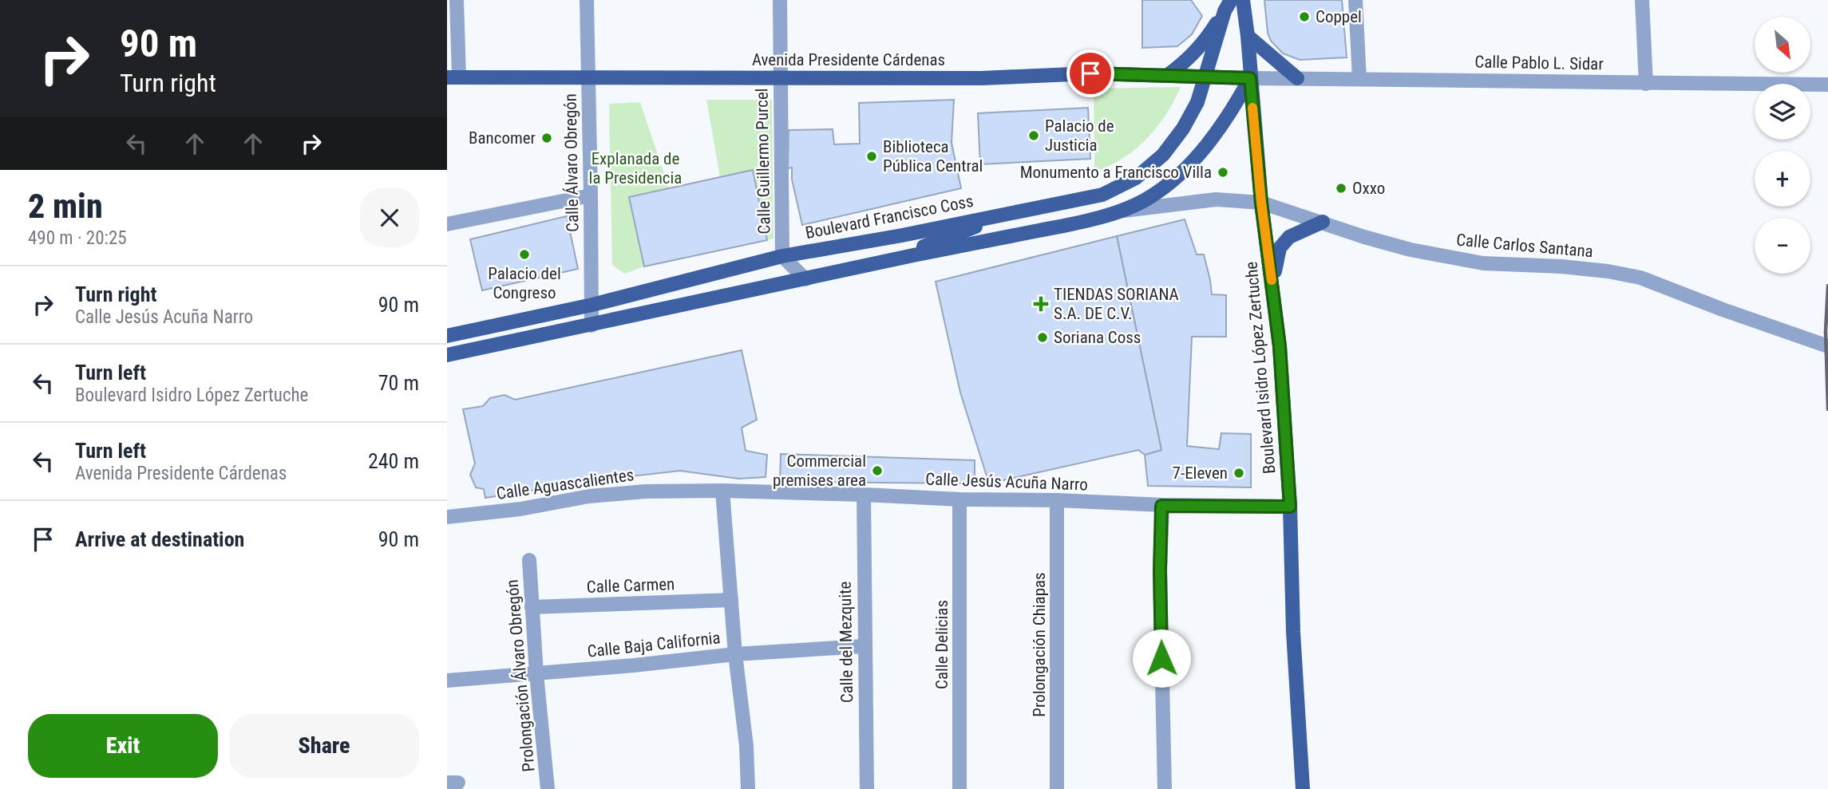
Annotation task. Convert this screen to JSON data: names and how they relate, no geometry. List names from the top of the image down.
{
  "streets": {
    "main road": ["Avenida Presidente Cárdenas", "Boulevard Francisco Coss", "Boulevard Isidro López Zertuche"],
    "street": [
      "Calle Pablo L. Sidar",
      "Calle Guillermo Purcel",
      "Calle Álvaro Obregón",
      "Calle Carlos Santana",
      "Calle Jesús Acuña Narro",
      "Calle Aguascalientes",
      "Calle Carmen",
      "Calle del Mezquite",
      "Calle Baja California",
      "Calle Delicias",
      "Prolongación Chiapas",
      "Prolongación Álvaro Obregón"
    ]
  },
  "crossings": [
    ["Avenida Presidente Cárdenas", "Calle Pablo L. Sidar"],
    ["Avenida Presidente Cárdenas", "Calle Guillermo Purcel"],
    ["Avenida Presidente Cárdenas", "Calle Álvaro Obregón"],
    ["Avenida Presidente Cárdenas", "Boulevard Francisco Coss"],
    ["Avenida Presidente Cárdenas", "Boulevard Isidro López Zertuche"],
    ["Calle Pablo L. Sidar", "Boulevard Isidro López Zertuche"],
    ["Calle Guillermo Purcel", "Boulevard Francisco Coss"],
    ["Calle Álvaro Obregón", "Boulevard Francisco Coss"],
    ["Calle Carlos Santana", "Boulevard Isidro López Zertuche"],
    ["Boulevard Isidro López Zertuche", "Calle Jesús Acuña Narro"],
    ["Calle Jesús Acuña Narro", "Calle Aguascalientes"],
    ["Calle Jesús Acuña Narro", "Calle del Mezquite"],
    ["Calle Jesús Acuña Narro", "Calle Delicias"],
    ["Calle Jesús Acuña Narro", "Prolongación Chiapas"],
    ["Calle Carmen", "Prolongación Álvaro Obregón"],
    ["Calle del Mezquite", "Calle Baja California"],
    ["Calle Baja California", "Prolongación Álvaro Obregón"]
  ],
  "parks": ["Explanada de la Presidencia"],
  "places": {
    "other": [
      "Coppel",
      "Palacio de Justicia",
      "Bancomer",
      "Biblioteca Pública Central",
      "Monumento a Francisco Villa",
      "Oxxo",
      "Palacio del Congreso",
      "Soriana Coss",
      "Commercial premises area",
      "7-Eleven"
    ],
    "health": ["TIENDAS SORIANA S.A. DE C.V."]
  },
  "north": "bottom right",
  "page": {
    "turn": ["90 m", "Turn right"],
    "map_buttons": ["+", "−"],
    "heading": ["2 min", "490 m · 20:25"],
    "list": [
      {
        "name": "Turn right",
        "note": "Calle Jesús Acuña Narro",
        "value": "90 m"
      },
      {
        "name": "Turn left",
        "note": "Boulevard Isidro López Zertuche",
        "value": "70 m"
      },
      {
        "name": "Turn left",
        "note": "Avenida Presidente Cárdenas",
        "value": "240 m"
      },
      {
        "name": "Arrive at destination",
        "value": "90 m"
      }
    ],
    "buttons": ["Exit", "Share"]
  }
}
